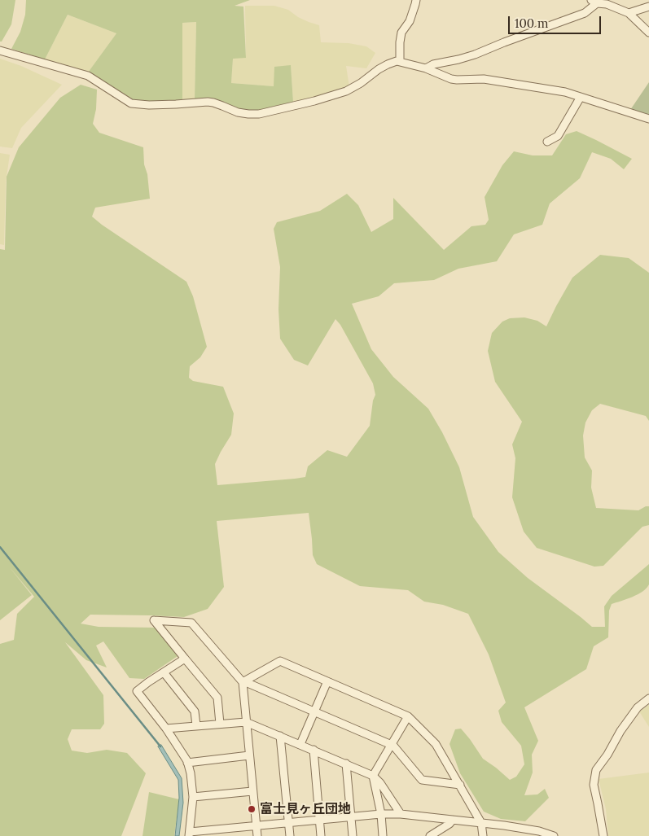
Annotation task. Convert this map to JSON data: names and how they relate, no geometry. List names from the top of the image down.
{
  "places": ["富士見ヶ丘団地"],
  "scale_bar": "100 m"
}
